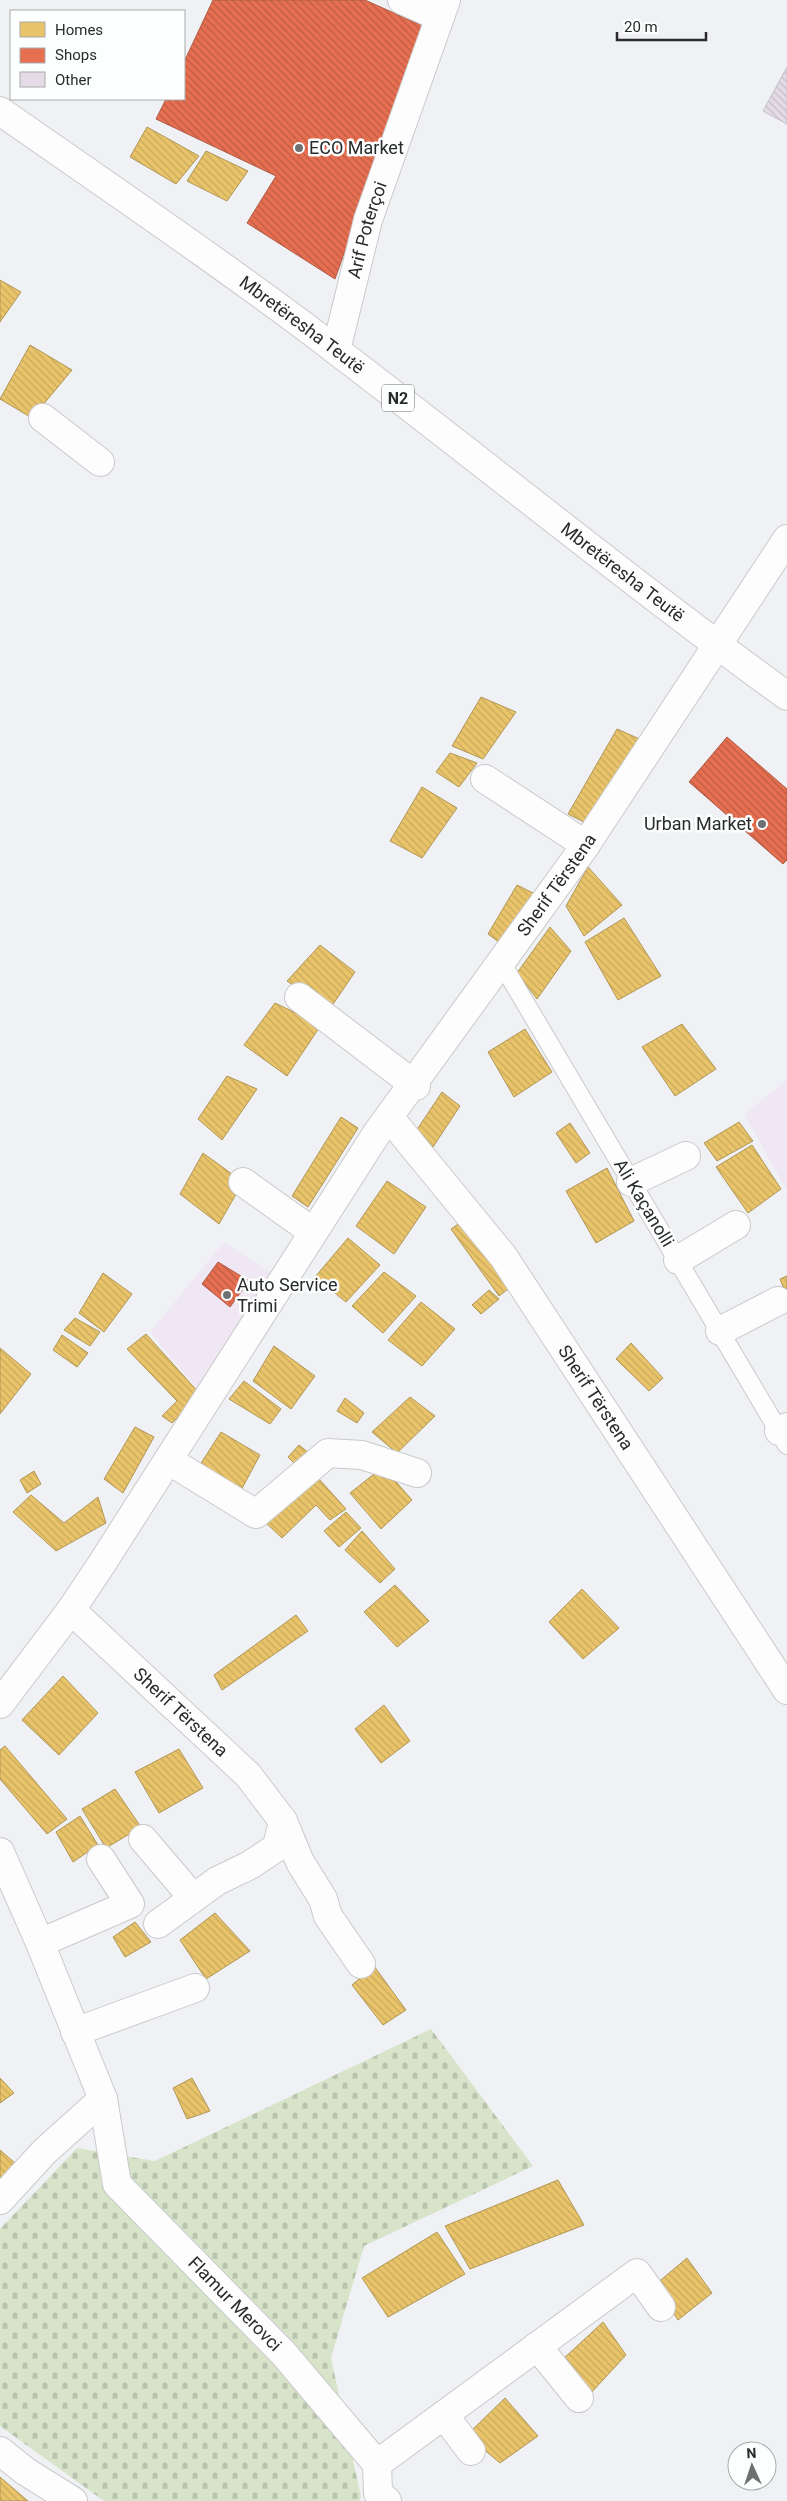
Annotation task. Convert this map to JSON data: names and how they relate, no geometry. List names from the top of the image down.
{
  "streets": {
    "street": [
      "Arif Poterçoi",
      "Mbretëresha Teutë",
      "N2",
      "Sherif Tërstena",
      "Flamur Merovci"
    ],
    "lane": ["Ali Kaçanolli"]
  },
  "crossings": [
    ["Arif Poterçoi", "Mbretëresha Teutë"],
    ["Mbretëresha Teutë", "Sherif Tërstena"],
    ["Sherif Tërstena", "Ali Kaçanolli"]
  ],
  "places": ["ECO Market", "Urban Market", "Auto Service Trimi"],
  "legend": ["Homes", "Shops", "Other"],
  "scale_bar": "20 m",
  "north": "top"
}
